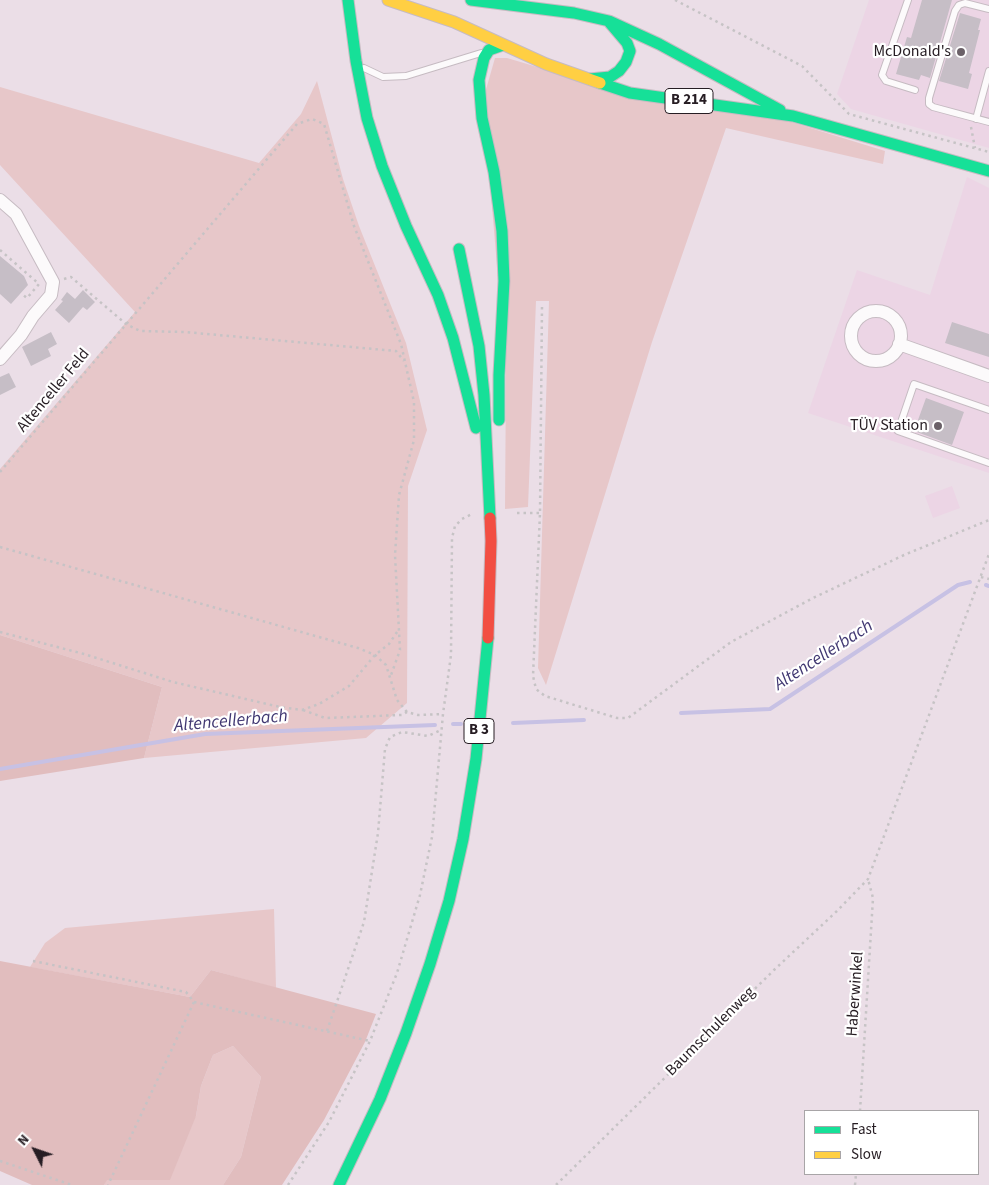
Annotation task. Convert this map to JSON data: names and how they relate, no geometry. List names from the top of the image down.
{
  "streets": {
    "main road": ["B 214", "B 3"],
    "path": ["Altenceller Feld", "Haberwinkel", "Baumschulenweg"]
  },
  "crossings": [
    ["Haberwinkel", "Baumschulenweg"]
  ],
  "water": ["Altencellerbach"],
  "places": ["McDonald's", "TÜV Station"],
  "legend": ["Fast", "Slow"],
  "north": "top left"
}
